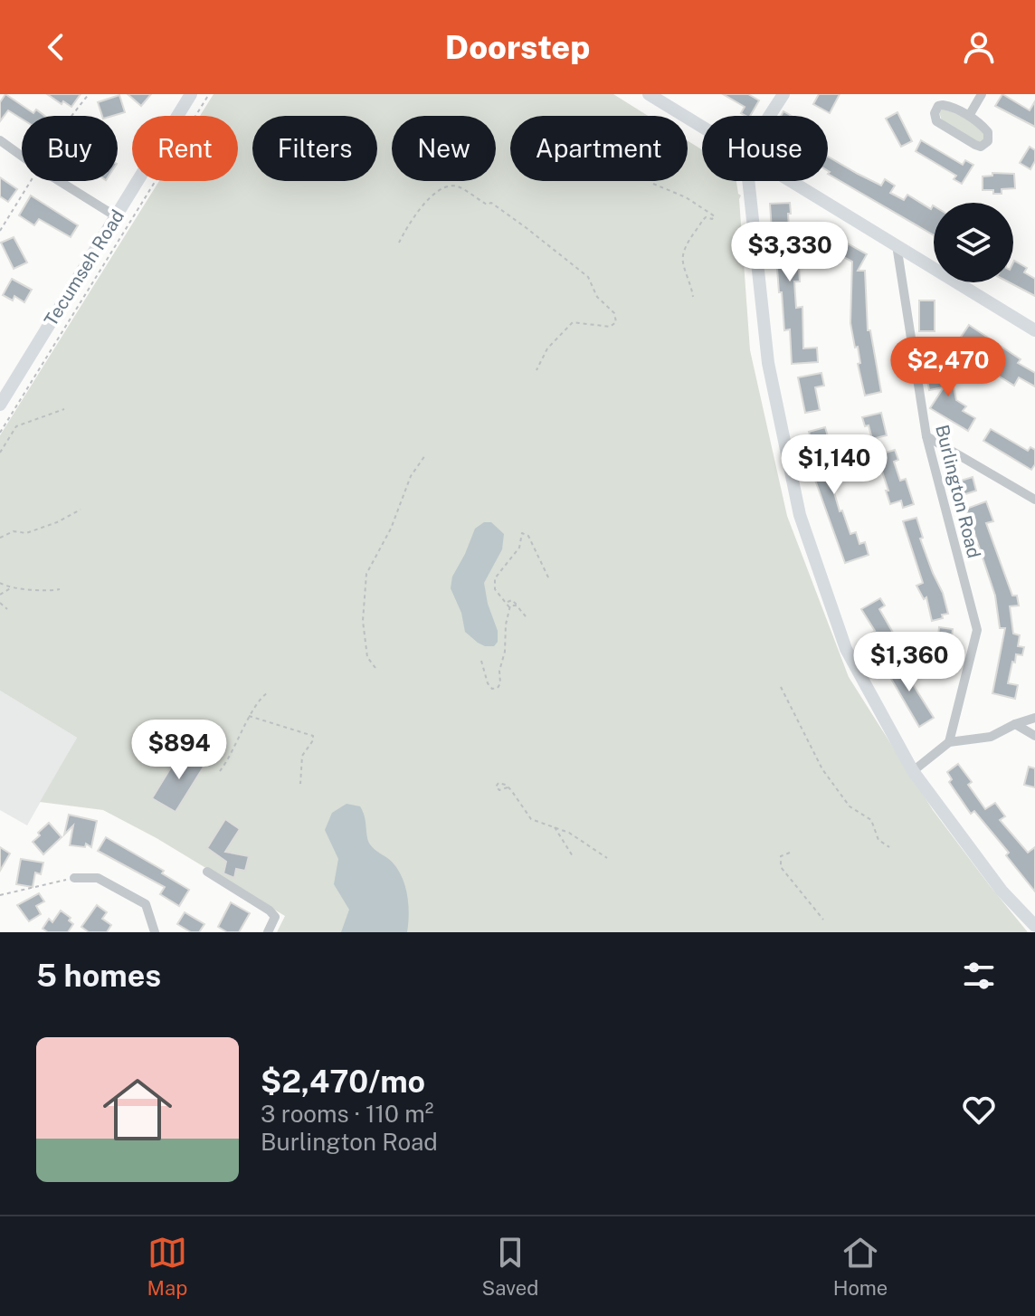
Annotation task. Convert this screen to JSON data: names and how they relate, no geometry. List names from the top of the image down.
{
  "streets": {
    "street": ["Tecumseh Road", "Burlington Road"]
  },
  "page": {
    "header": "Doorstep",
    "chip": [
      "Buy",
      "Rent",
      "Filters",
      "New",
      "Apartment",
      "House"
    ],
    "price": [
      "$3,330",
      "$2,470",
      "$1,140",
      "$1,360",
      "$894"
    ],
    "heading": "5 homes",
    "list": [
      {
        "name": "$2,470/mo",
        "note": "3 rooms · 110 m² · Burlington Road"
      }
    ],
    "tabs": ["Map", "Saved", "Home"]
  }
}
